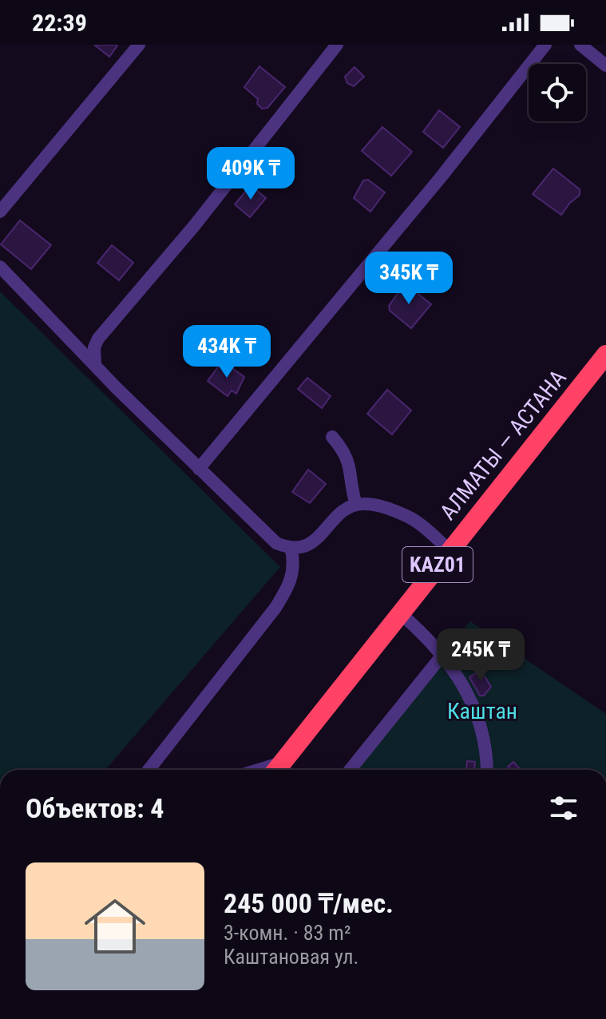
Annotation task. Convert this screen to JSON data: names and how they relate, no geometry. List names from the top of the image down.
{
  "streets": {
    "highway": ["АЛМАТЫ — АСТАНА", "KАZ01"]
  },
  "parks": ["Каштан"],
  "page": {
    "status": "22:39",
    "price": [
      "409K ₸",
      "345K ₸",
      "434K ₸",
      "245K ₸"
    ],
    "heading": "Объектов: 4",
    "list": [
      {
        "name": "245 000 ₸/мес.",
        "note": "3-комн. · 83 m² · Каштановая ул."
      }
    ]
  }
}
